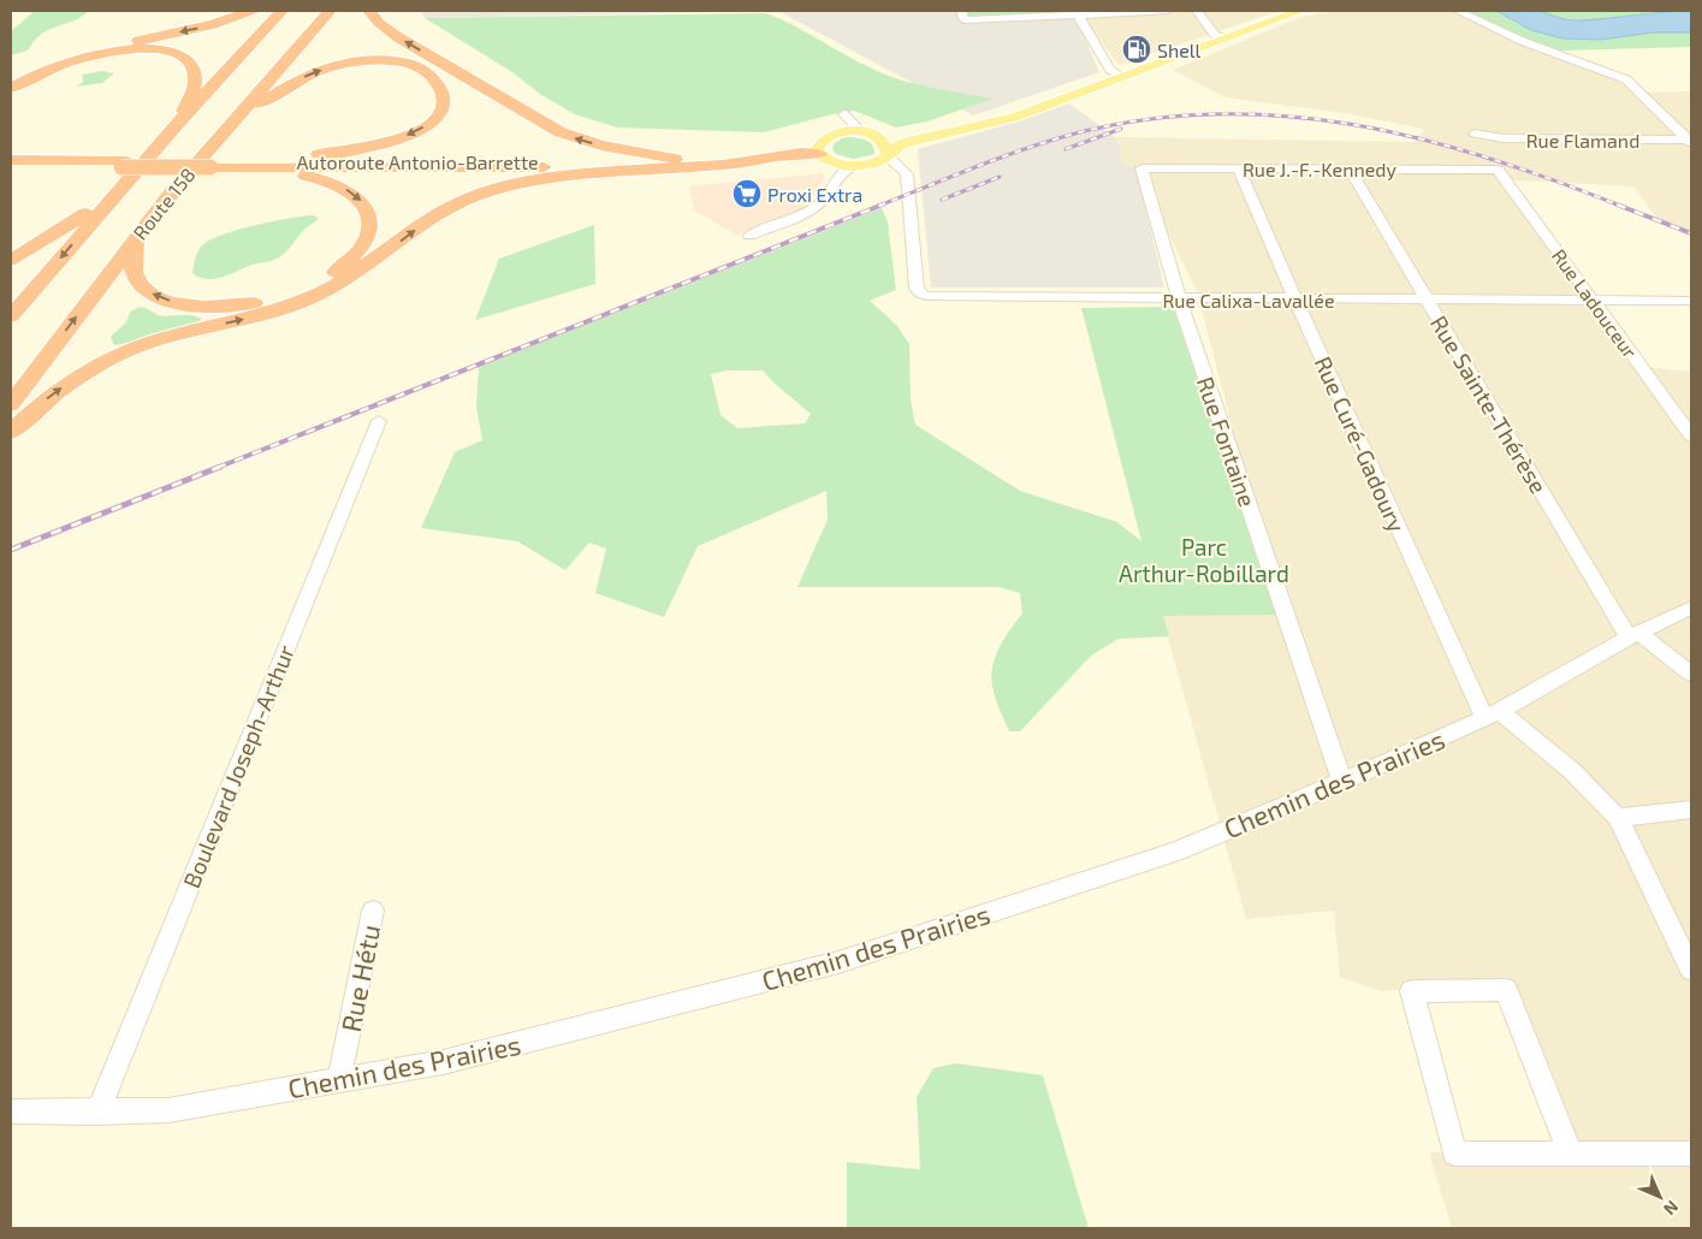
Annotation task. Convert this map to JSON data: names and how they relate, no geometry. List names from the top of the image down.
{
  "streets": {
    "highway": ["Autoroute Antonio-Barrette", "Route 158"],
    "street": [
      "Rue Flamand",
      "Rue J.-F.-Kennedy",
      "Rue Calixa-Lavallée",
      "Rue Ladouceur",
      "Rue Sainte-Thérèse",
      "Rue Fontaine",
      "Rue Curé-Gadoury",
      "Boulevard Joseph-Arthur",
      "Chemin des Prairies",
      "Rue Hétu"
    ]
  },
  "crossings": [
    ["Rue J.-F.-Kennedy", "Rue Ladouceur"],
    ["Rue J.-F.-Kennedy", "Rue Sainte-Thérèse"],
    ["Rue J.-F.-Kennedy", "Rue Fontaine"],
    ["Rue J.-F.-Kennedy", "Rue Curé-Gadoury"],
    ["Rue Calixa-Lavallée", "Rue Ladouceur"],
    ["Rue Calixa-Lavallée", "Rue Sainte-Thérèse"],
    ["Rue Calixa-Lavallée", "Rue Fontaine"],
    ["Rue Calixa-Lavallée", "Rue Curé-Gadoury"],
    ["Rue Sainte-Thérèse", "Chemin des Prairies"],
    ["Rue Fontaine", "Chemin des Prairies"],
    ["Rue Curé-Gadoury", "Chemin des Prairies"],
    ["Boulevard Joseph-Arthur", "Chemin des Prairies"],
    ["Chemin des Prairies", "Rue Hétu"]
  ],
  "parks": ["Parc Arthur-Robillard"],
  "places": {
    "fuel station": ["Shell"],
    "supermarket": ["Proxi Extra"]
  },
  "north": "bottom right"
}
